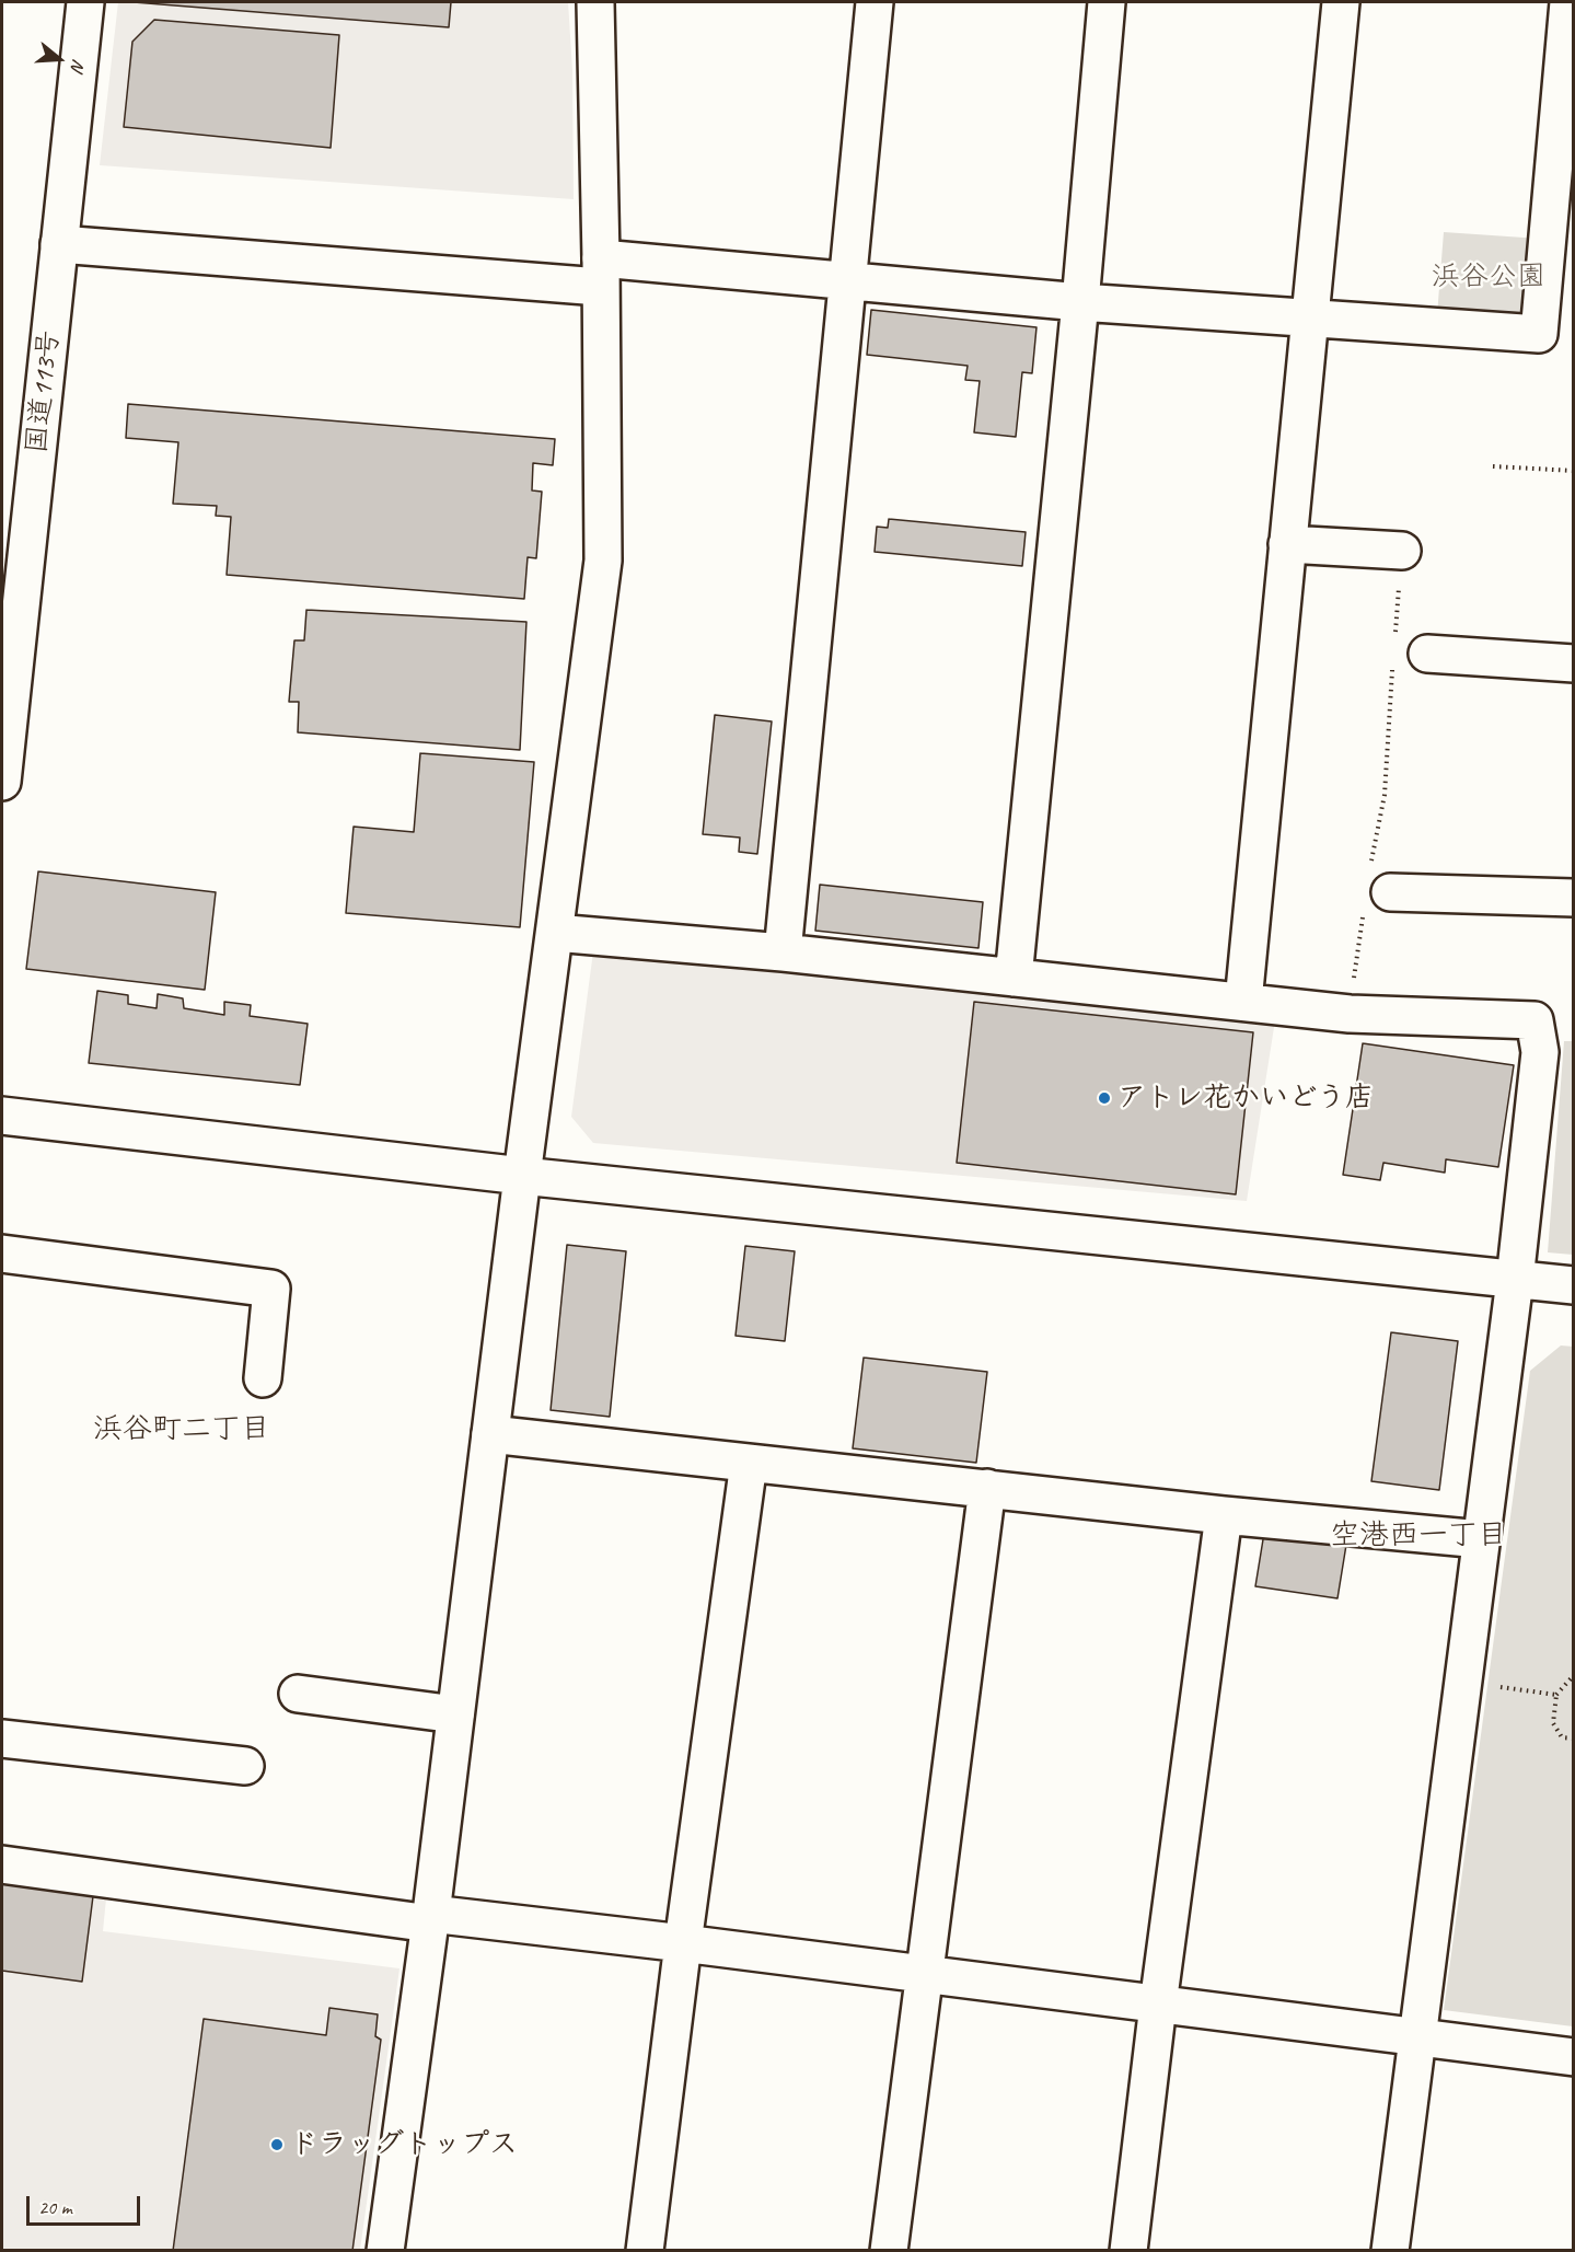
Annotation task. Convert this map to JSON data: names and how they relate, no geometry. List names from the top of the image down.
{
  "streets": {
    "main road": ["国道113号"]
  },
  "districts": ["浜谷町二丁目", "空港西一丁目"],
  "parks": ["浜谷公園"],
  "places": ["アトレ花かいどう店", "ドラッグトップス"],
  "scale_bar": "20 m",
  "north": "right"
}
